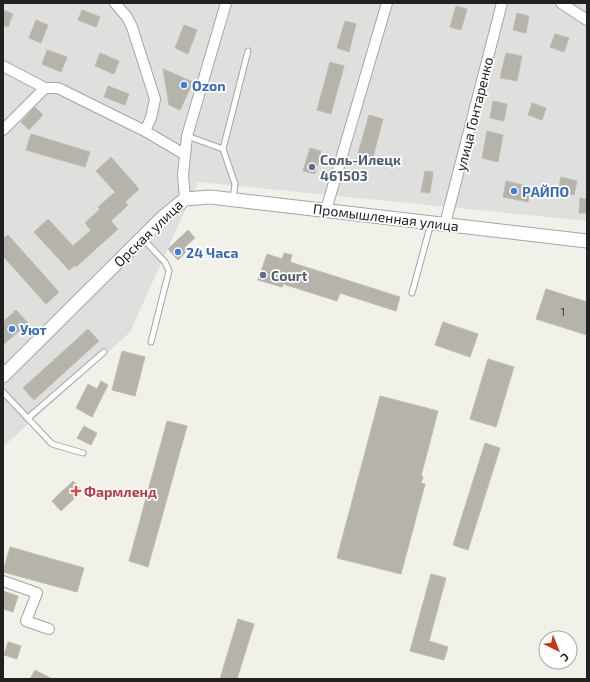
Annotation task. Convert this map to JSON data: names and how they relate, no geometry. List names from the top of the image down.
{
  "streets": {
    "street": ["улица Гонтаренко", "Промышленная улица", "Орская улица"]
  },
  "crossings": [
    ["улица Гонтаренко", "Промышленная улица"],
    ["Промышленная улица", "Орская улица"]
  ],
  "places": {
    "other": [
      "Ozon",
      "Соль-Илецк 461503",
      "РАЙПО",
      "24 Часа",
      "Court",
      "Уют"
    ],
    "health": ["Фармленд"]
  },
  "house_numbers": ["1"],
  "north": "bottom right"
}
